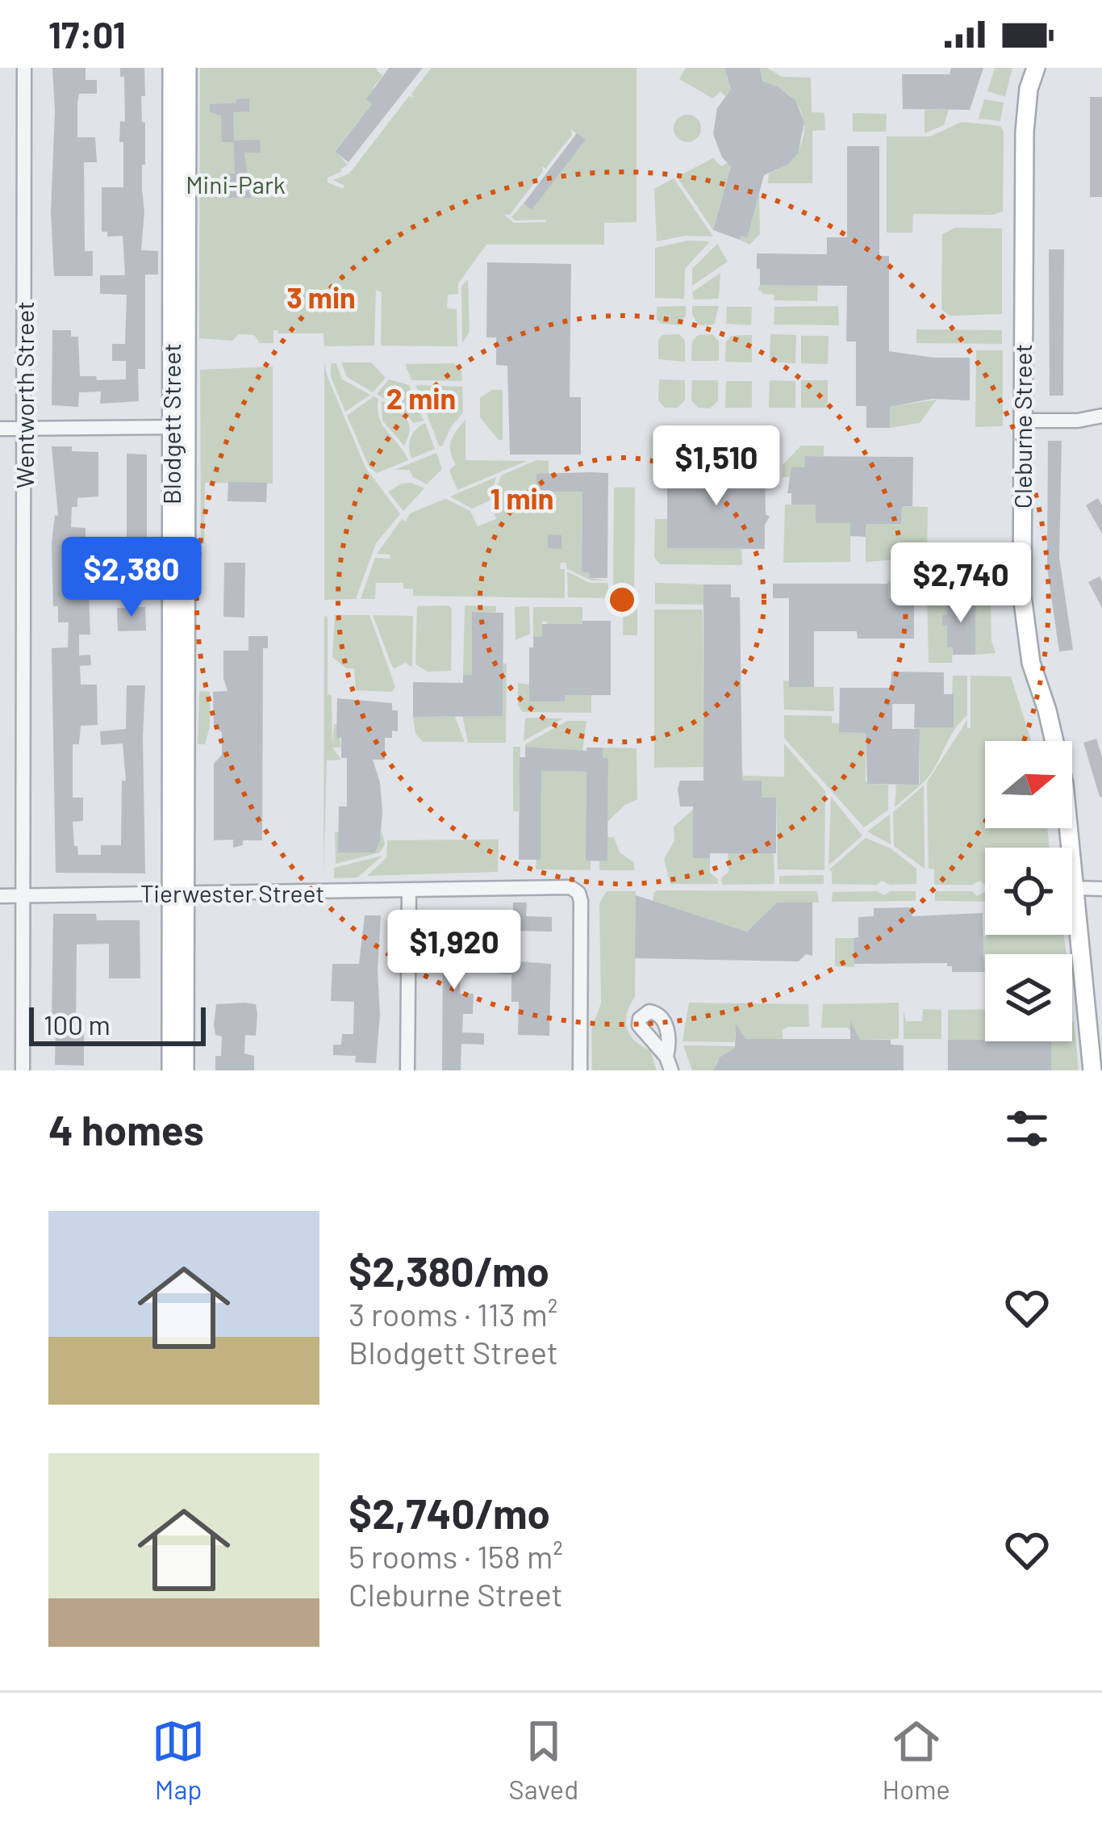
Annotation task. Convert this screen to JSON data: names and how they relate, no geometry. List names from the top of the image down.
{
  "streets": {
    "main road": ["Blodgett Street", "Cleburne Street"],
    "street": ["Wentworth Street", "Tierwester Street"]
  },
  "crossings": [
    ["Wentworth Street", "Tierwester Street"],
    ["Blodgett Street", "Tierwester Street"]
  ],
  "parks": ["Mini-Park"],
  "scale_bar": "100 m",
  "north": "right",
  "page": {
    "status": "17:01",
    "price": [
      "$1,510",
      "$2,380",
      "$2,740",
      "$1,920"
    ],
    "scale": "100 m",
    "heading": "4 homes",
    "list": [
      {
        "name": "$2,380/mo",
        "note": "3 rooms · 113 m² · Blodgett Street"
      },
      {
        "name": "$2,740/mo",
        "note": "5 rooms · 158 m² · Cleburne Street"
      }
    ],
    "tabs": ["Map", "Saved", "Home"]
  },
  "rings": ["3 min", "2 min", "1 min"]
}
